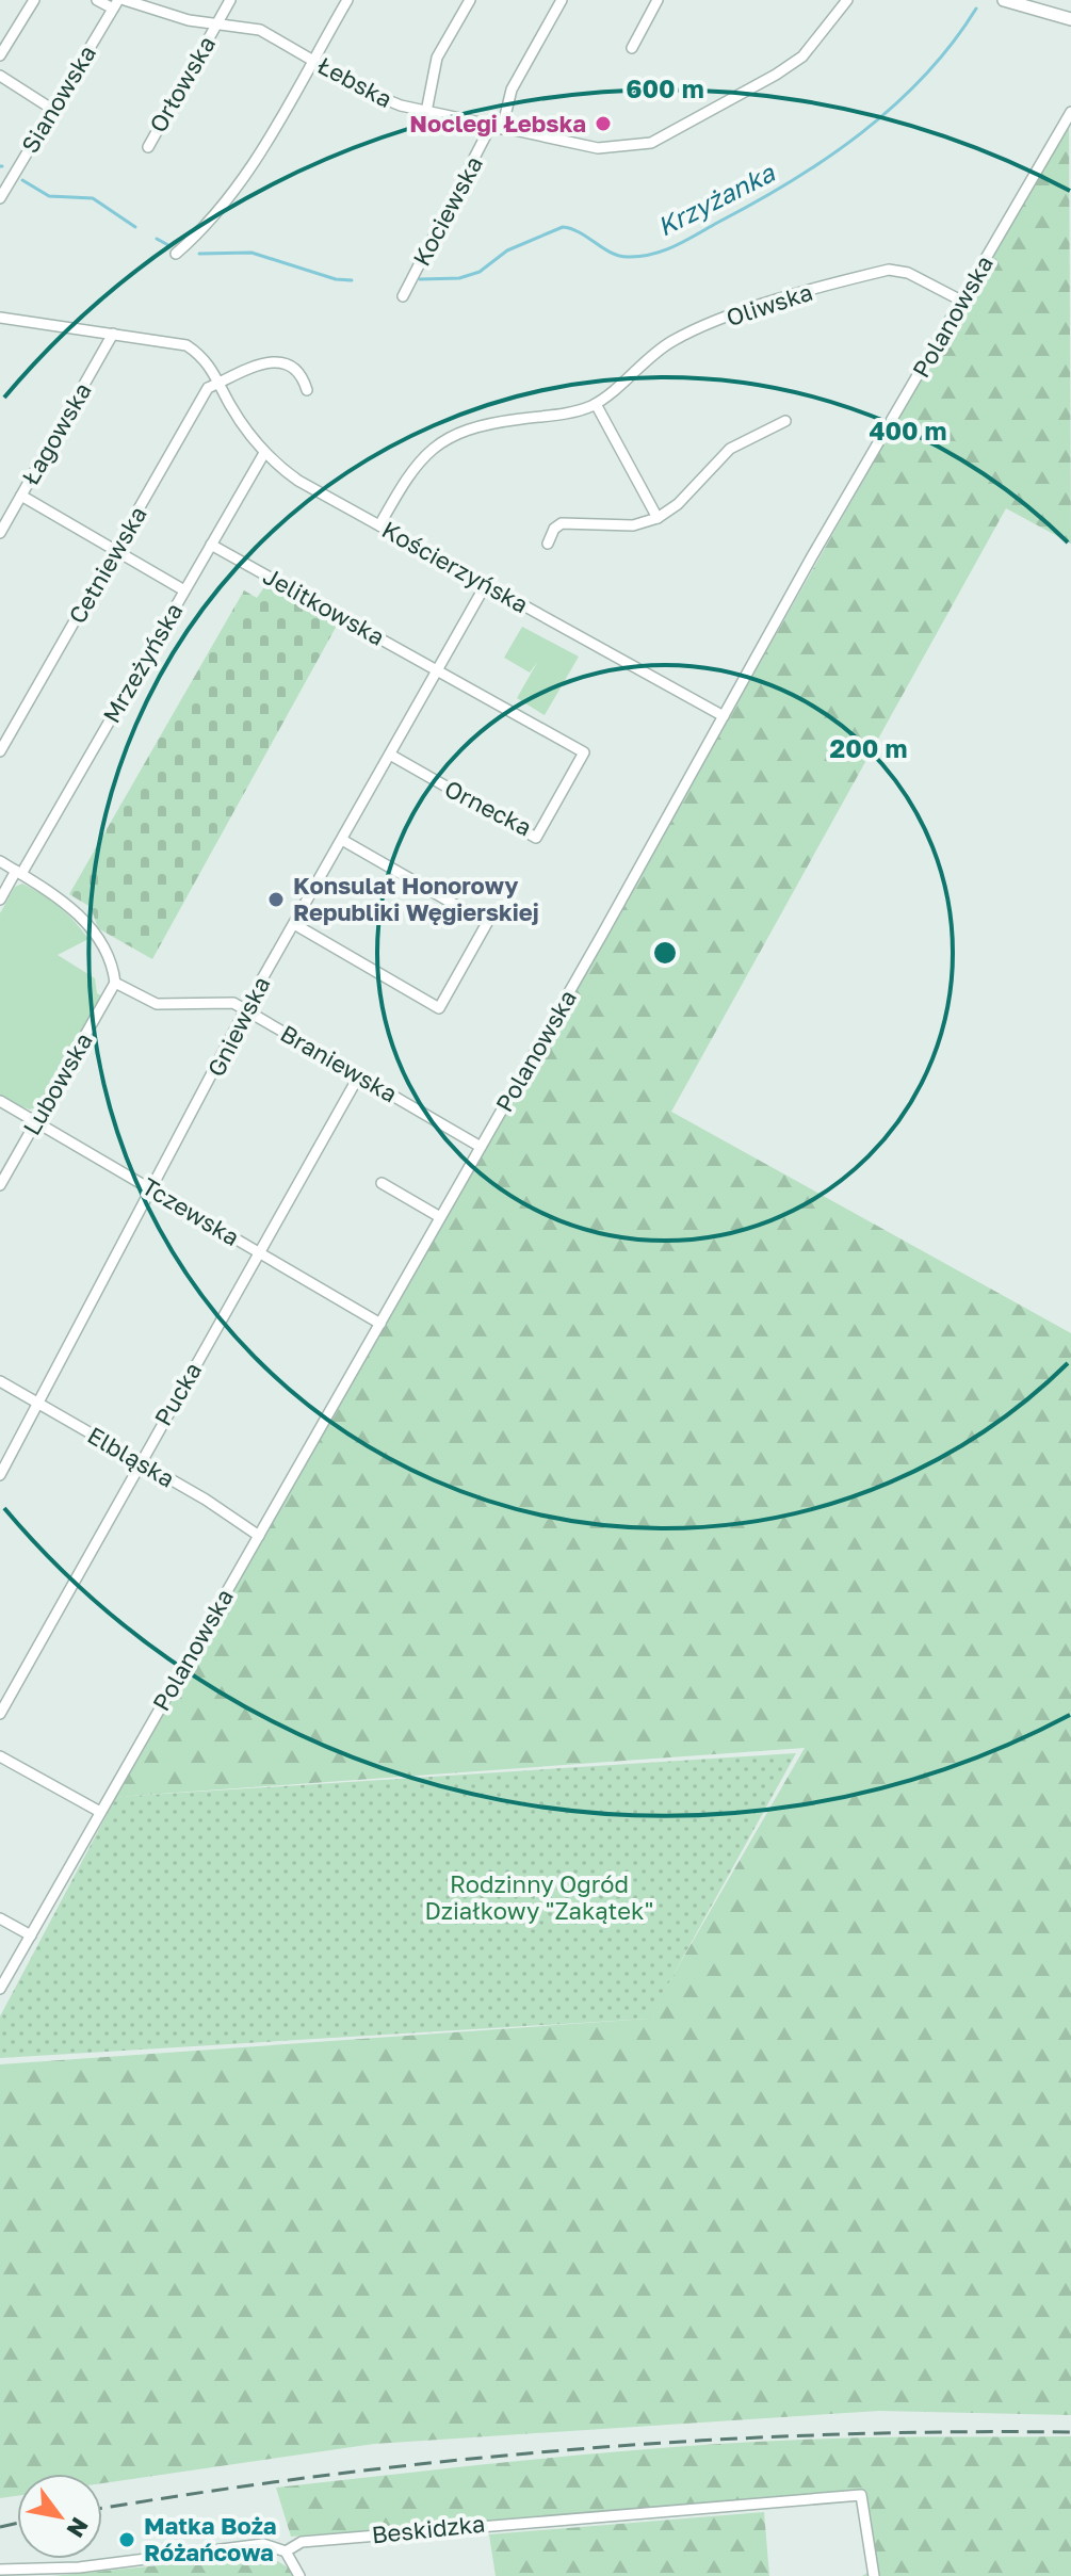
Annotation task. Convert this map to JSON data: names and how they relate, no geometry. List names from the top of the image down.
{
  "streets": {
    "street": [
      "Łebska",
      "Orłowska",
      "Sianowska",
      "Kociewska",
      "Oliwska",
      "Polanowska",
      "Łagowska",
      "Cetniewska",
      "Kościerzyńska",
      "Jelitkowska",
      "Mrzeżyńska",
      "Ornecka",
      "Gniewska",
      "Braniewska",
      "Lubowska",
      "Tczewska",
      "Pucka",
      "Elbląska",
      "Beskidzka"
    ]
  },
  "crossings": [
    ["Łebska", "Orłowska"],
    ["Łebska", "Kociewska"],
    ["Oliwska", "Polanowska"],
    ["Oliwska", "Kościerzyńska"],
    ["Polanowska", "Kościerzyńska"],
    ["Polanowska", "Braniewska"],
    ["Polanowska", "Tczewska"],
    ["Polanowska", "Elbląska"],
    ["Łagowska", "Kościerzyńska"],
    ["Cetniewska", "Kościerzyńska"],
    ["Kościerzyńska", "Mrzeżyńska"],
    ["Kościerzyńska", "Gniewska"],
    ["Jelitkowska", "Mrzeżyńska"],
    ["Jelitkowska", "Ornecka"],
    ["Jelitkowska", "Gniewska"],
    ["Ornecka", "Gniewska"],
    ["Gniewska", "Braniewska"],
    ["Gniewska", "Tczewska"],
    ["Gniewska", "Elbląska"],
    ["Braniewska", "Lubowska"],
    ["Braniewska", "Pucka"],
    ["Lubowska", "Tczewska"],
    ["Tczewska", "Pucka"],
    ["Pucka", "Elbląska"]
  ],
  "water": ["Krzyżanka"],
  "parks": ["Rodzinny Ogród Działkowy \"Zakątek\""],
  "places": ["Noclegi Łebska", "Konsulat Honorowy Republiki Węgierskiej", "Matka Boża Różańcowa"],
  "north": "bottom right",
  "rings": ["600 m", "400 m", "200 m"]
}
